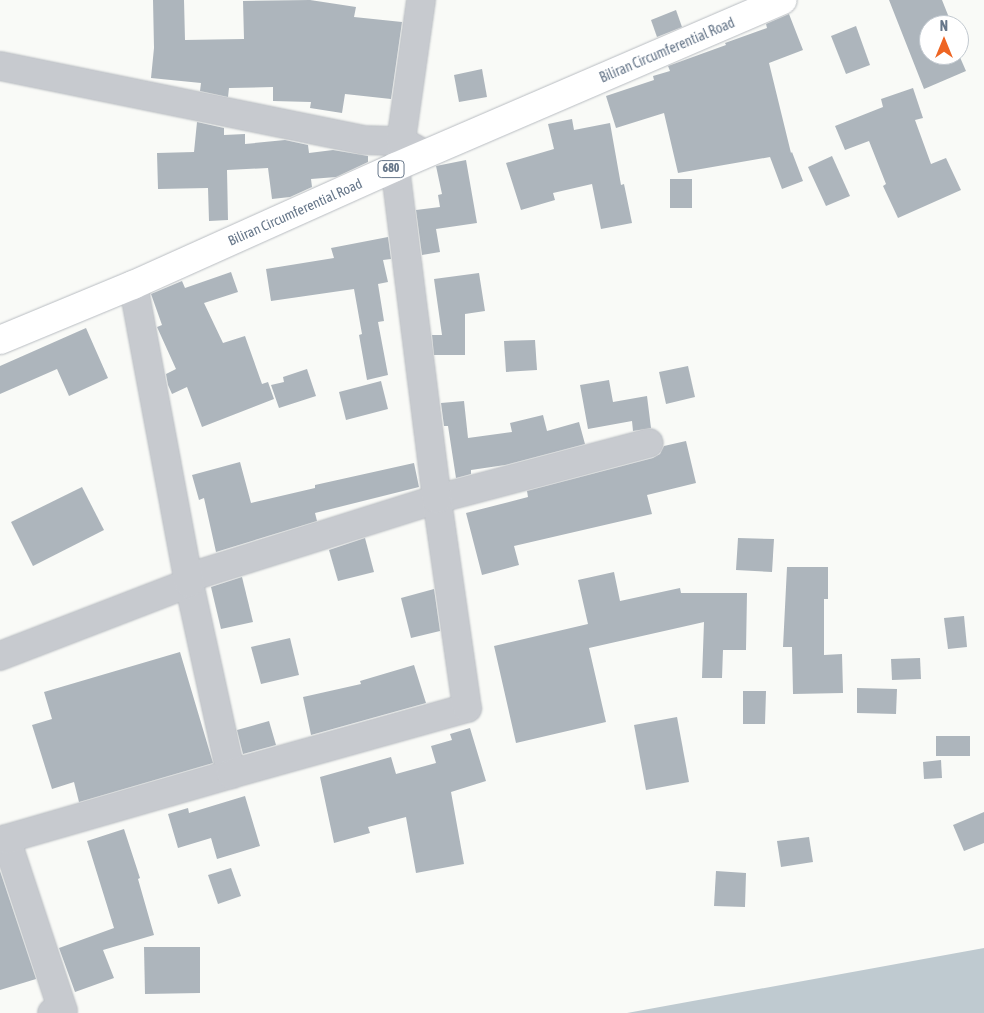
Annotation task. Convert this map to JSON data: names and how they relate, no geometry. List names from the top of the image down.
{
  "streets": {
    "main road": ["Biliran Circumferential Road", "680"]
  },
  "north": "top"
}
